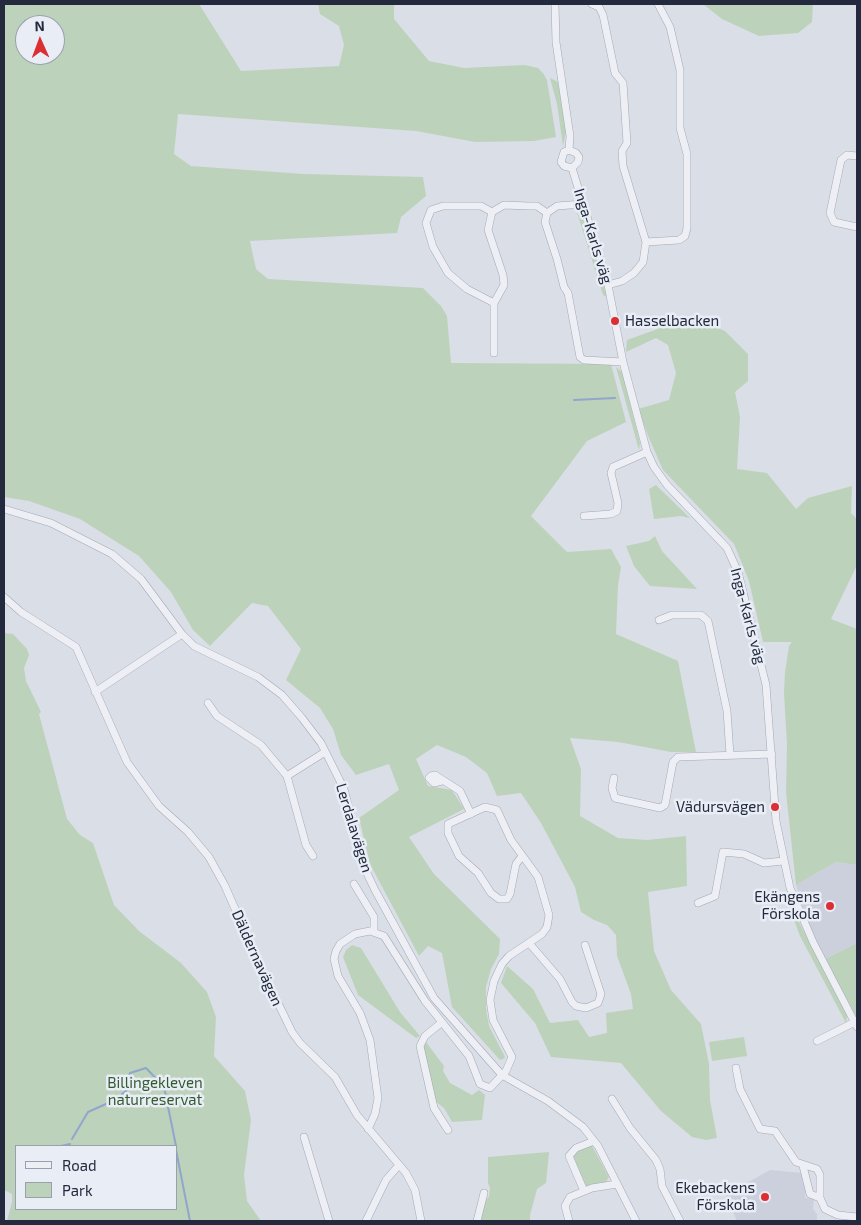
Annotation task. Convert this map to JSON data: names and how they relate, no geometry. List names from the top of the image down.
{
  "streets": {
    "street": ["Inga-Karls väg", "Lerdalavägen", "Däldernavägen"]
  },
  "parks": ["Billingekleven naturreservat"],
  "places": [
    "Hasselbacken",
    "Vädursvägen",
    "Ekängens Förskola",
    "Ekebackens Förskola"
  ],
  "legend": ["Road", "Park"],
  "north": "top"
}
